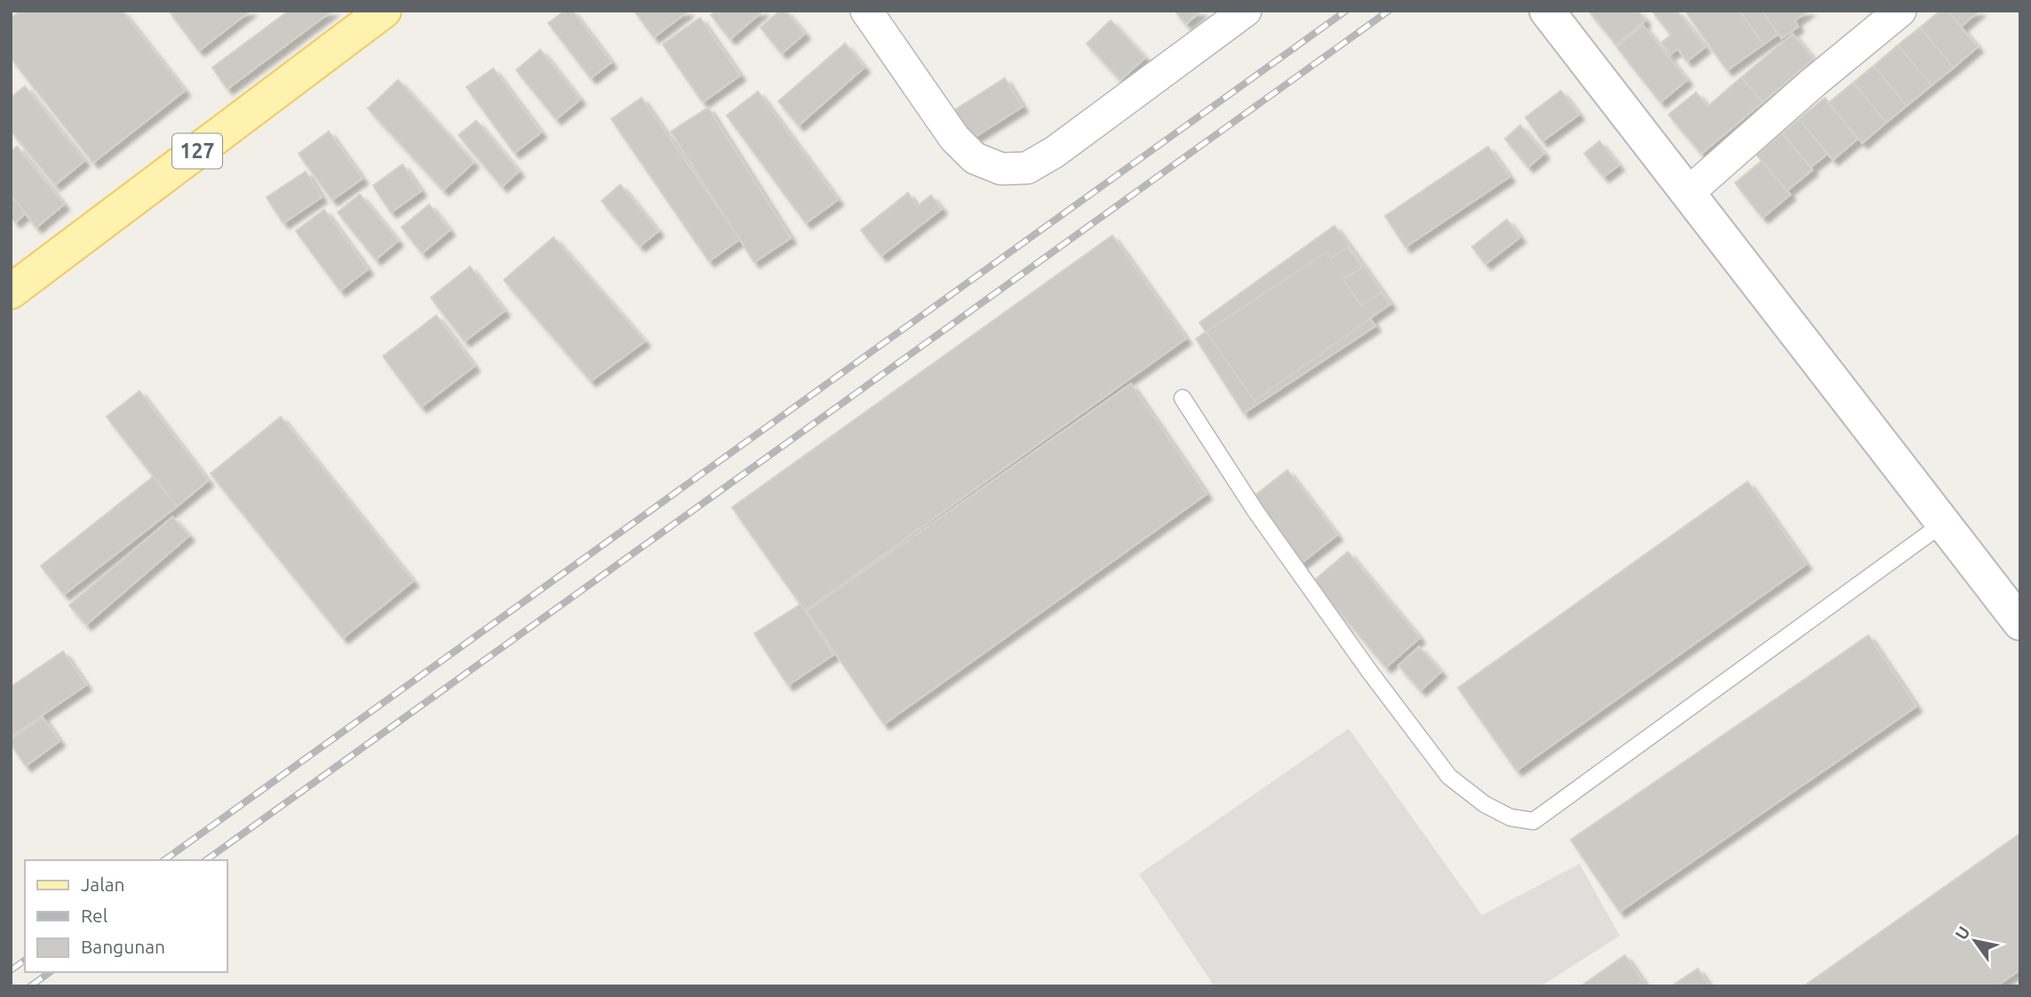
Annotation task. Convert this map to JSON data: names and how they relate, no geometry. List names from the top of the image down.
{
  "streets": {
    "main road": ["127"]
  },
  "legend": ["Jalan", "Rel", "Bangunan"],
  "north": "top left"
}
